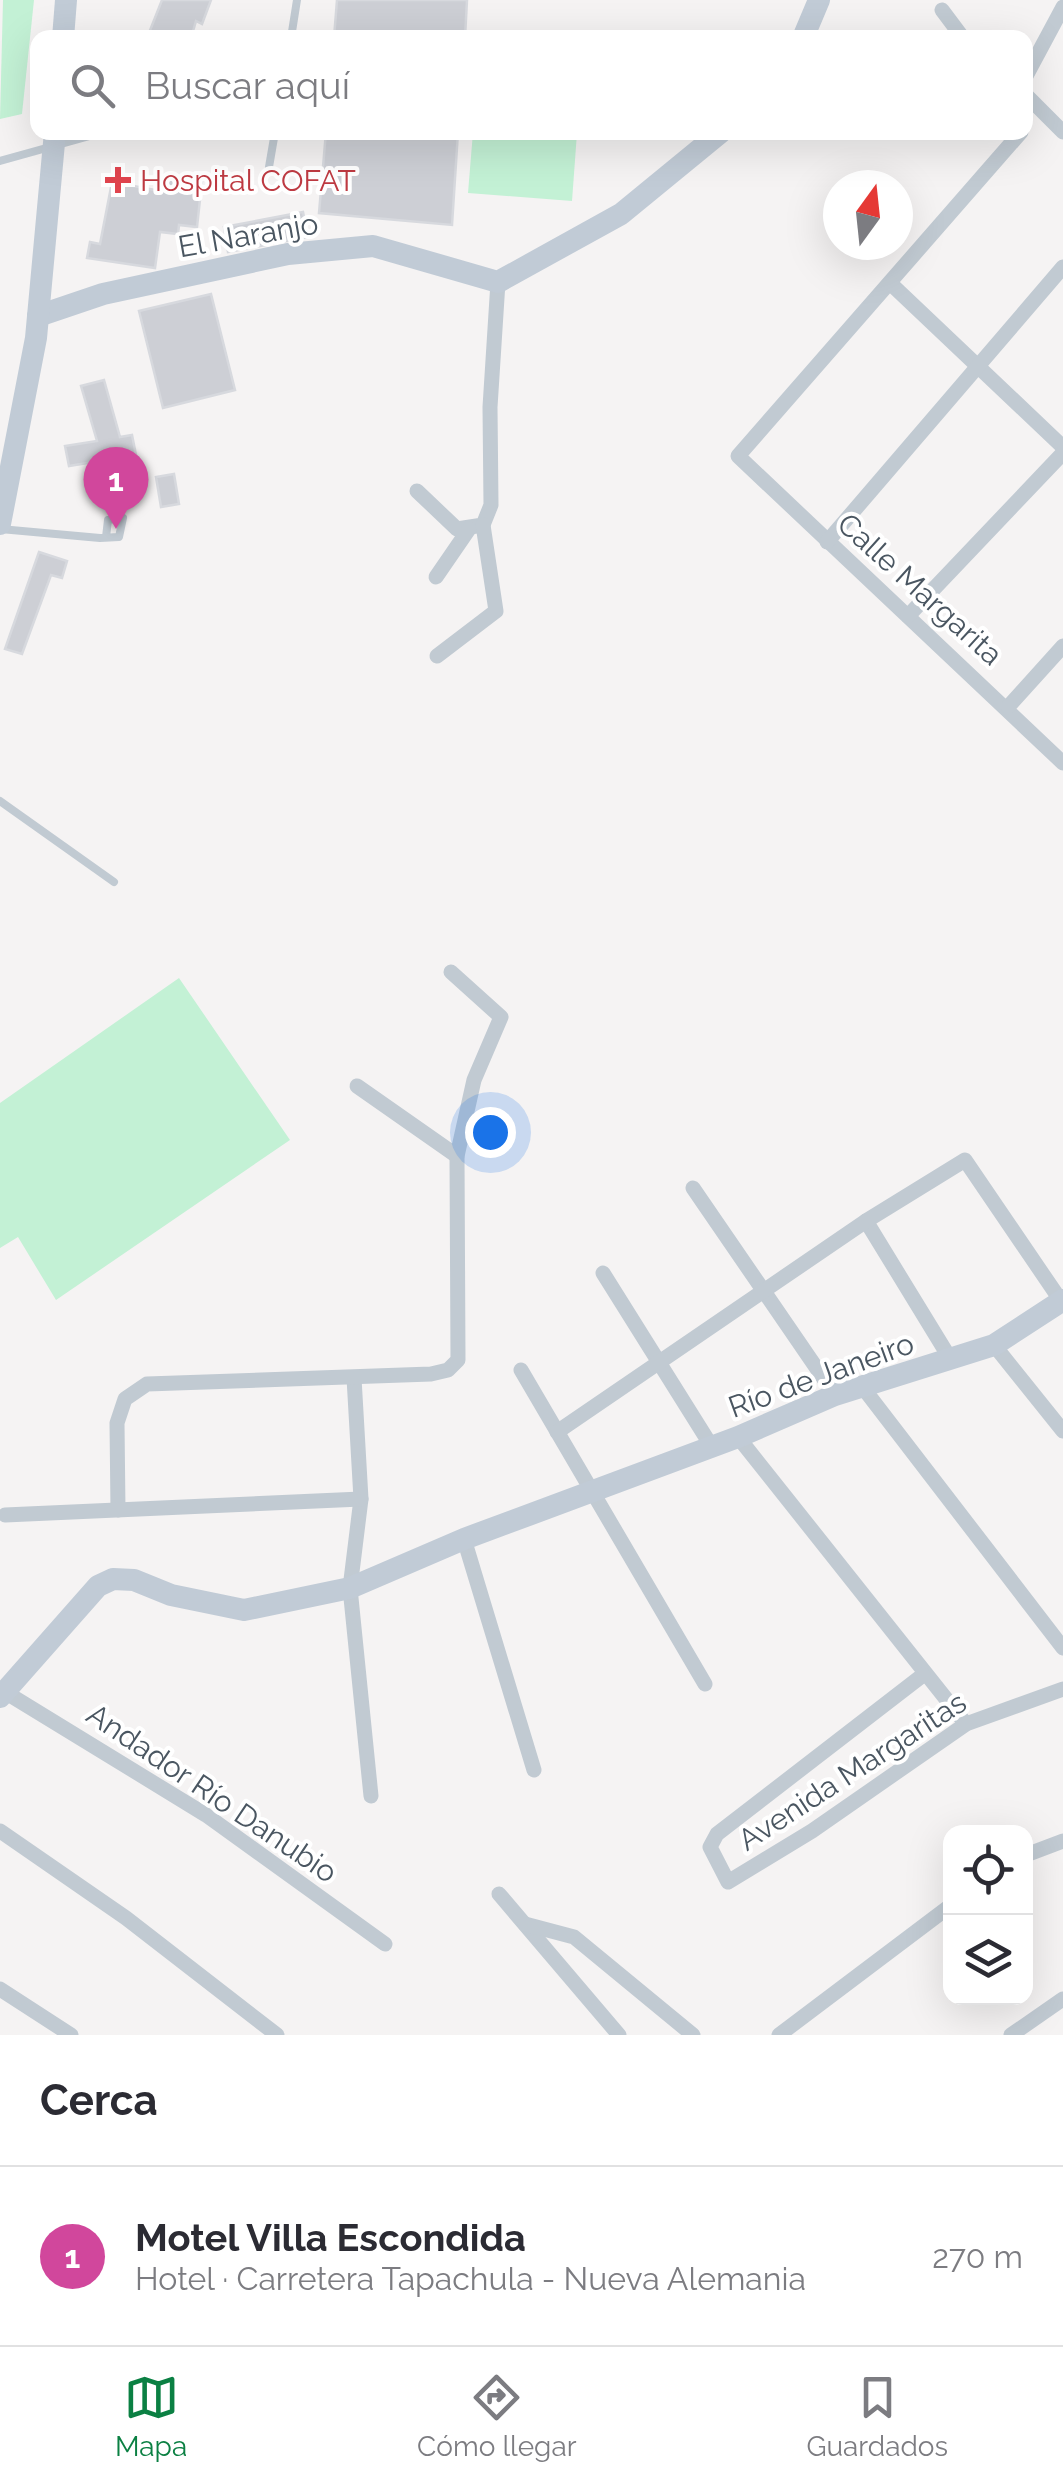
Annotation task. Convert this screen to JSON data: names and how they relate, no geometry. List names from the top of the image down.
{
  "streets": {
    "street": [
      "El Naranjo",
      "Calle Margarita",
      "Río de Janeiro",
      "Avenida Margaritas",
      "Andador Río Danubio"
    ]
  },
  "crossings": [
    ["Río de Janeiro", "Andador Río Danubio"]
  ],
  "places": {
    "health": ["Hospital COFAT"]
  },
  "north": "top",
  "page": {
    "search": "Buscar aquí",
    "pins": "1",
    "heading": "Cerca",
    "list": [
      {
        "mark": "1",
        "name": "Motel Villa Escondida",
        "note": "Hotel · Carretera Tapachula - Nueva Alemania",
        "value": "270 m"
      }
    ],
    "nav": ["Mapa", "Cómo llegar", "Guardados"]
  }
}
